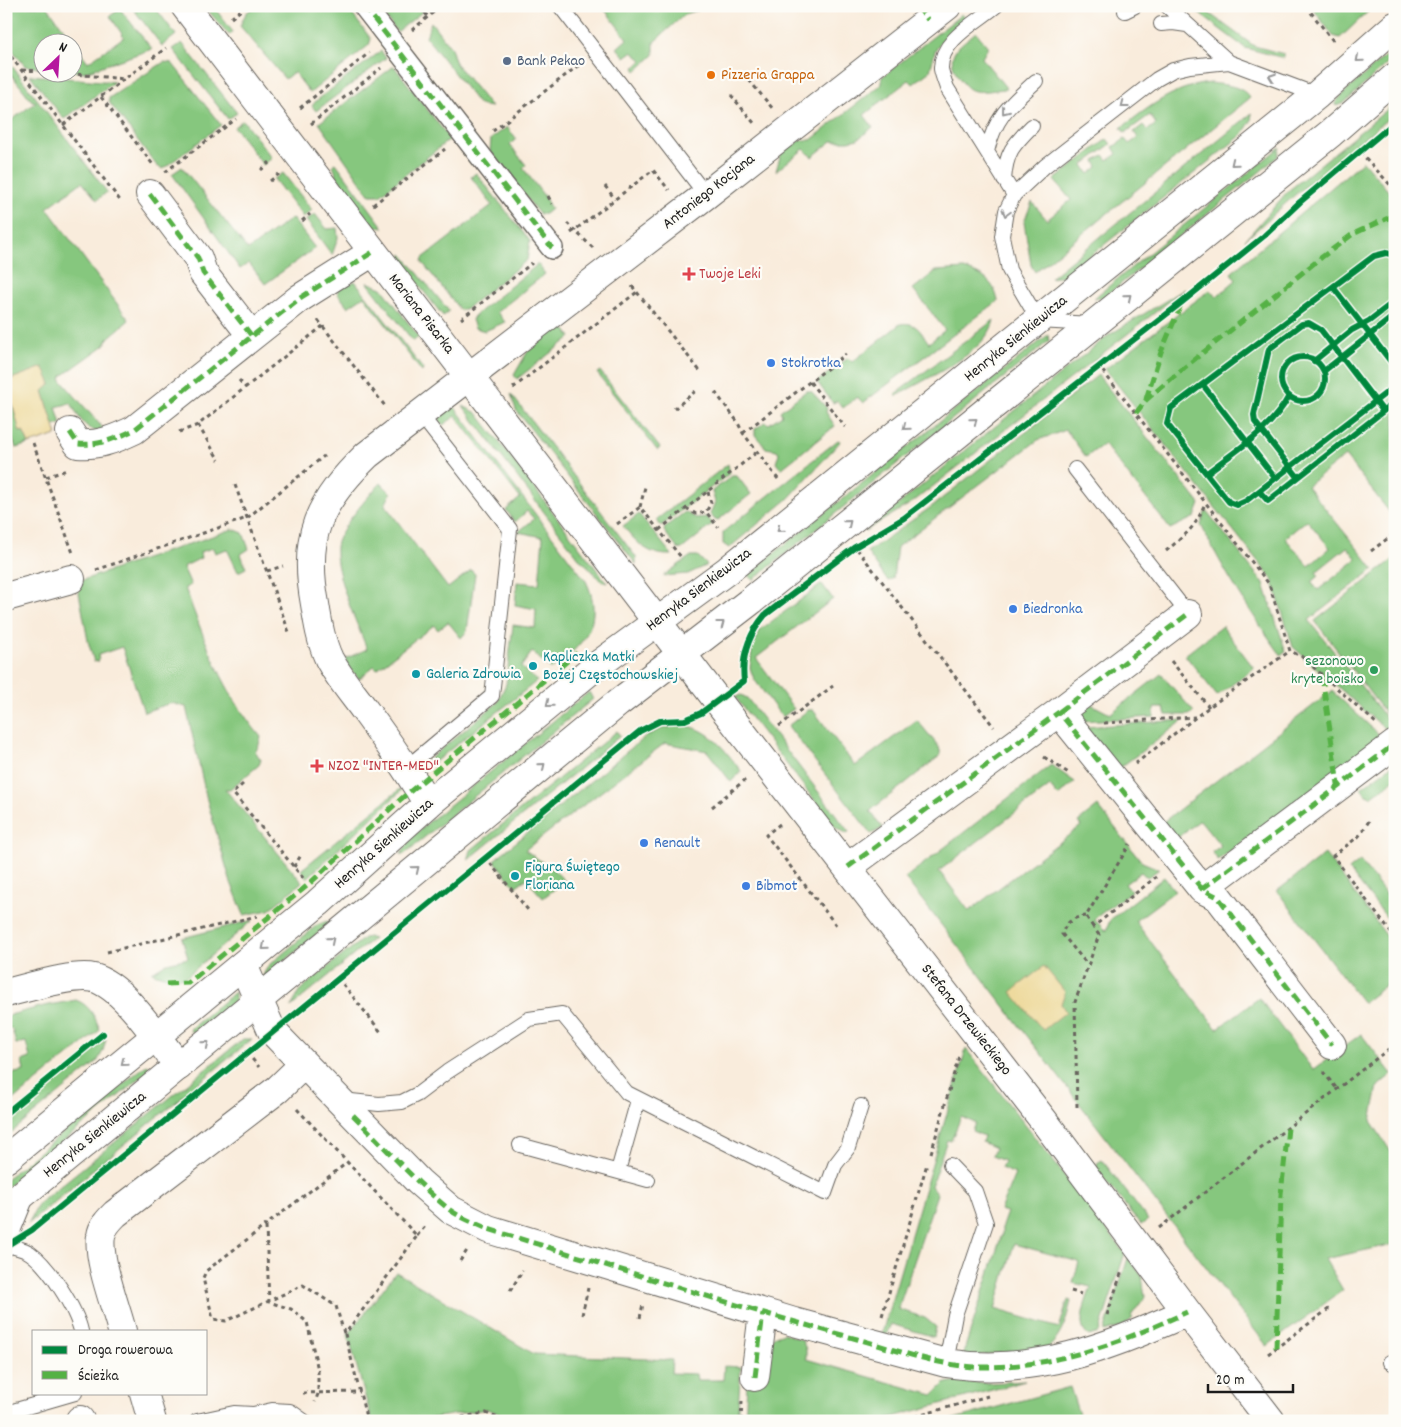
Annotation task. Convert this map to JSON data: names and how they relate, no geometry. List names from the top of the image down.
{
  "streets": {
    "street": [
      "Antoniego Kocjana",
      "Mariana Pisarka",
      "Henryka Sienkiewicza",
      "Stefana Drzewieckiego"
    ]
  },
  "crossings": [
    ["Antoniego Kocjana", "Mariana Pisarka"],
    ["Antoniego Kocjana", "Henryka Sienkiewicza"],
    ["Mariana Pisarka", "Henryka Sienkiewicza"],
    ["Mariana Pisarka", "Stefana Drzewieckiego"],
    ["Henryka Sienkiewicza", "Stefana Drzewieckiego"]
  ],
  "places": {
    "other": [
      "Bank Pekao",
      "Pizzeria Grappa",
      "Stokrotka",
      "Biedronka",
      "Kapliczka Matki Bożej Częstochowskiej",
      "sezonowo kryte boisko",
      "Galeria Zdrowia",
      "Renault",
      "Figura Świętego Floriana",
      "Bibmot"
    ],
    "health": ["Twoje Leki", "NZOZ \"INTER-MED\""]
  },
  "legend": ["Droga rowerowa", "Ścieżka"],
  "scale_bar": "20 m",
  "north": "top right"
}
